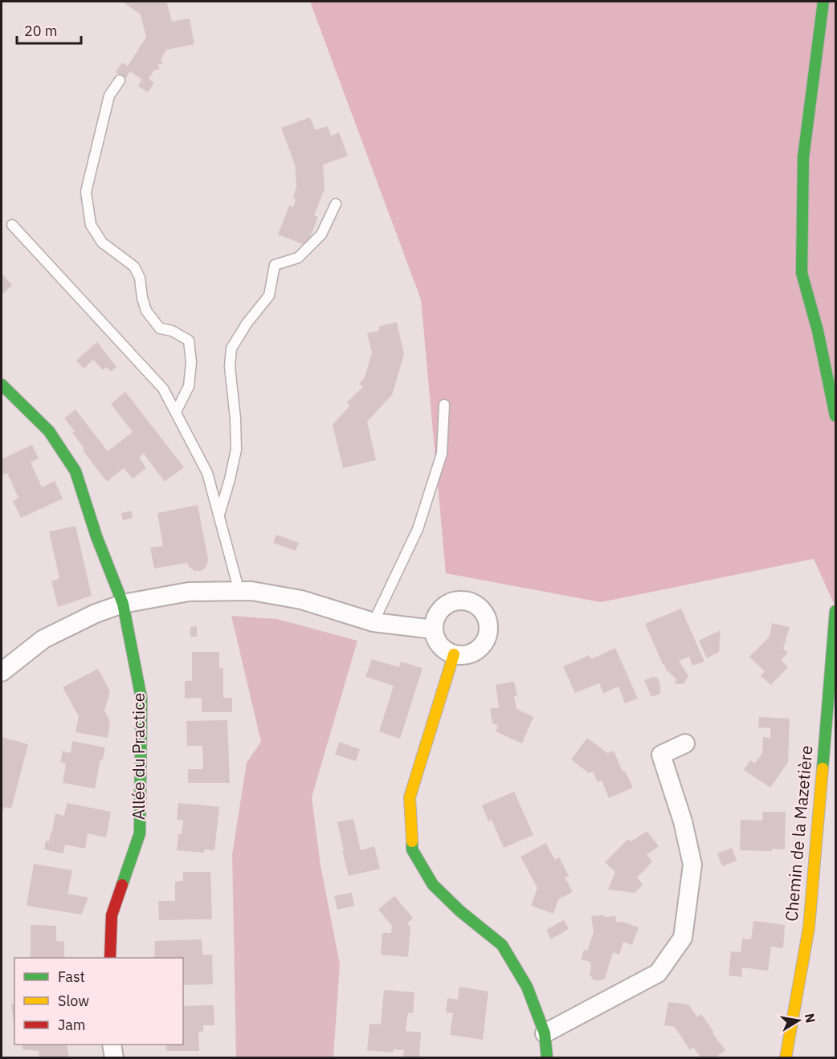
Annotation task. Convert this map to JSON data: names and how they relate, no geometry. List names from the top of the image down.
{
  "streets": {
    "street": ["Allée du Practice", "Chemin de la Mazetière"]
  },
  "legend": ["Fast", "Slow", "Jam"],
  "scale_bar": "20 m",
  "north": "right"
}
